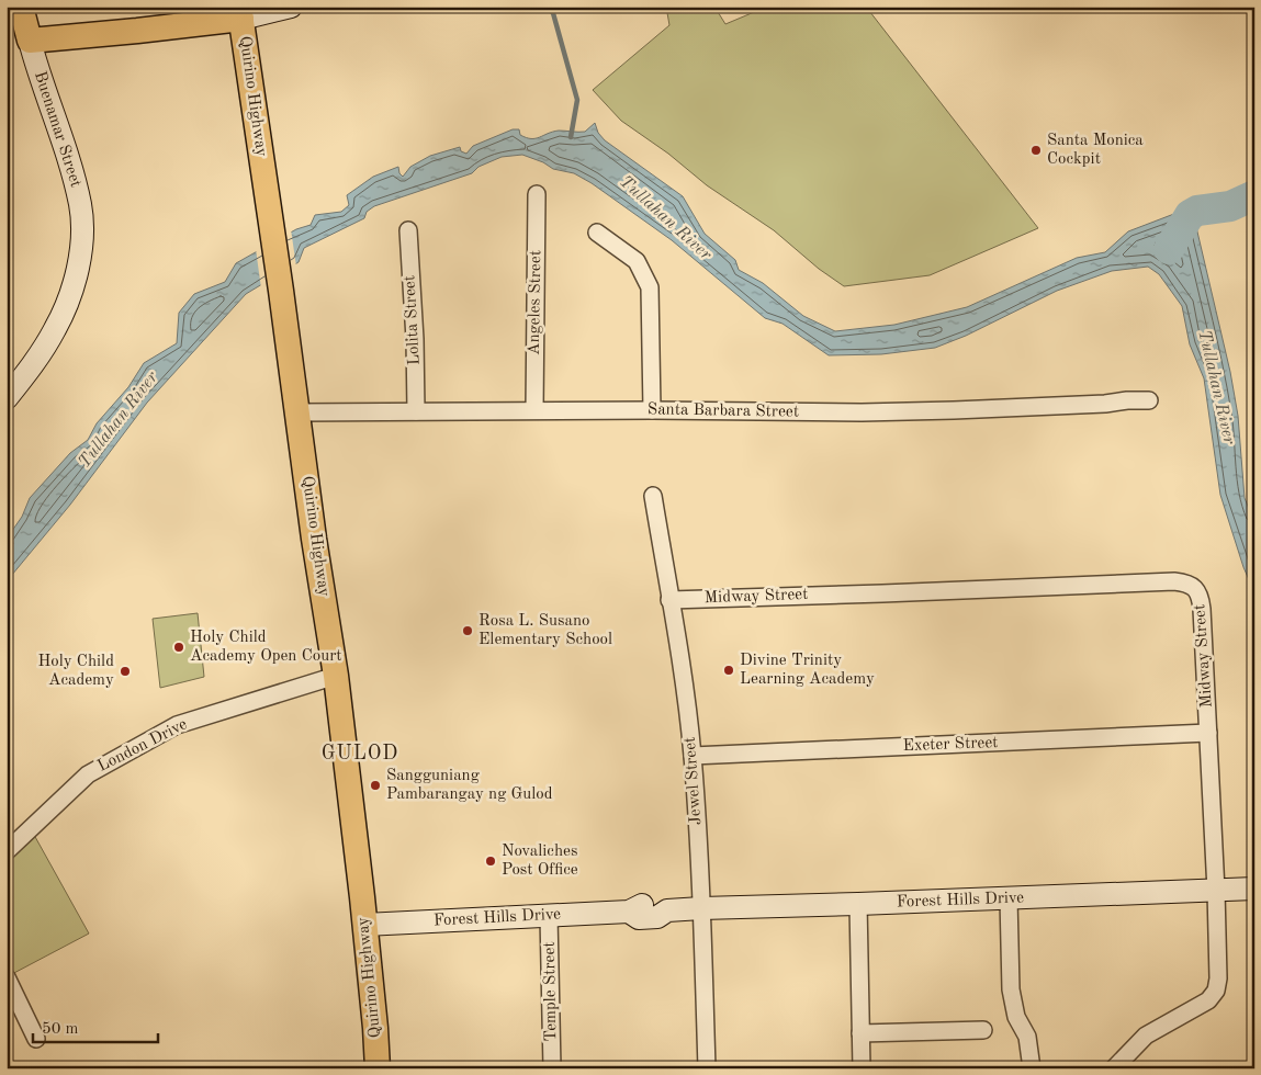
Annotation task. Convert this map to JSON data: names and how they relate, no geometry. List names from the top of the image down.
{
  "streets": {
    "main road": ["Quirino Highway", "Buenamar Street"],
    "street": [
      "Angeles Street",
      "Lolita Street",
      "Santa Barbara Street",
      "Midway Street",
      "Exeter Street",
      "London Drive",
      "Jewel Street",
      "Forest Hills Drive",
      "Temple Street"
    ]
  },
  "crossings": [
    ["Quirino Highway", "Santa Barbara Street"],
    ["Quirino Highway", "London Drive"],
    ["Quirino Highway", "Forest Hills Drive"],
    ["Angeles Street", "Santa Barbara Street"],
    ["Lolita Street", "Santa Barbara Street"],
    ["Midway Street", "Exeter Street"],
    ["Midway Street", "Jewel Street"],
    ["Midway Street", "Forest Hills Drive"],
    ["Exeter Street", "Jewel Street"],
    ["Jewel Street", "Forest Hills Drive"],
    ["Forest Hills Drive", "Temple Street"]
  ],
  "districts": ["GULOD"],
  "water": ["Tullahan River"],
  "places": [
    "Santa Monica Cockpit",
    "Rosa L. Susano Elementary School",
    "Holy Child Academy Open Court",
    "Divine Trinity Learning Academy",
    "Holy Child Academy",
    "Sangguniang Pambarangay ng Gulod",
    "Novaliches Post Office"
  ],
  "scale_bar": "50 m"
}
